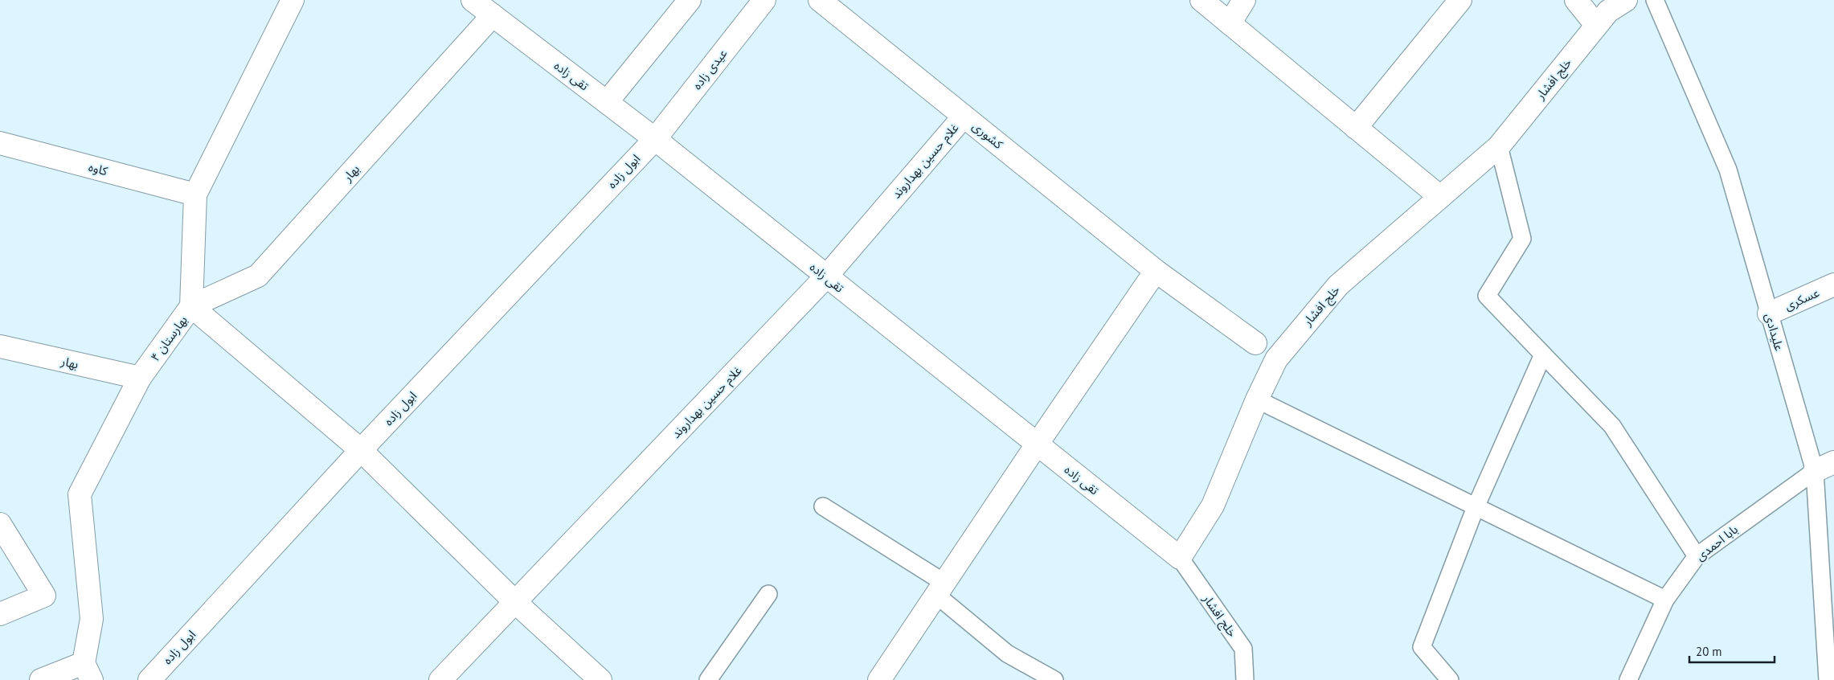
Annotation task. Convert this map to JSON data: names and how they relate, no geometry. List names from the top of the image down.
{
  "streets": {
    "street": [
      "عیدی زاده",
      "تقی زاده",
      "خلج افشار",
      "کشوری",
      "غلام حسین بهداروند",
      "کاوه",
      "ابول زاده",
      "بهار",
      "عسکری",
      "بهارستان ۴",
      "بابا احمدی"
    ],
    "lane": ["علیدادی"]
  },
  "crossings": [
    ["عیدی زاده", "تقی زاده"],
    ["عیدی زاده", "ابول زاده"],
    ["تقی زاده", "خلج افشار"],
    ["تقی زاده", "غلام حسین بهداروند"],
    ["تقی زاده", "ابول زاده"],
    ["تقی زاده", "بهار"],
    ["کشوری", "غلام حسین بهداروند"],
    ["کاوه", "بهارستان ۴"],
    ["بهار", "بهارستان ۴"],
    ["عسکری", "علیدادی"],
    ["علیدادی", "بابا احمدی"]
  ],
  "scale_bar": "20 m"
}
